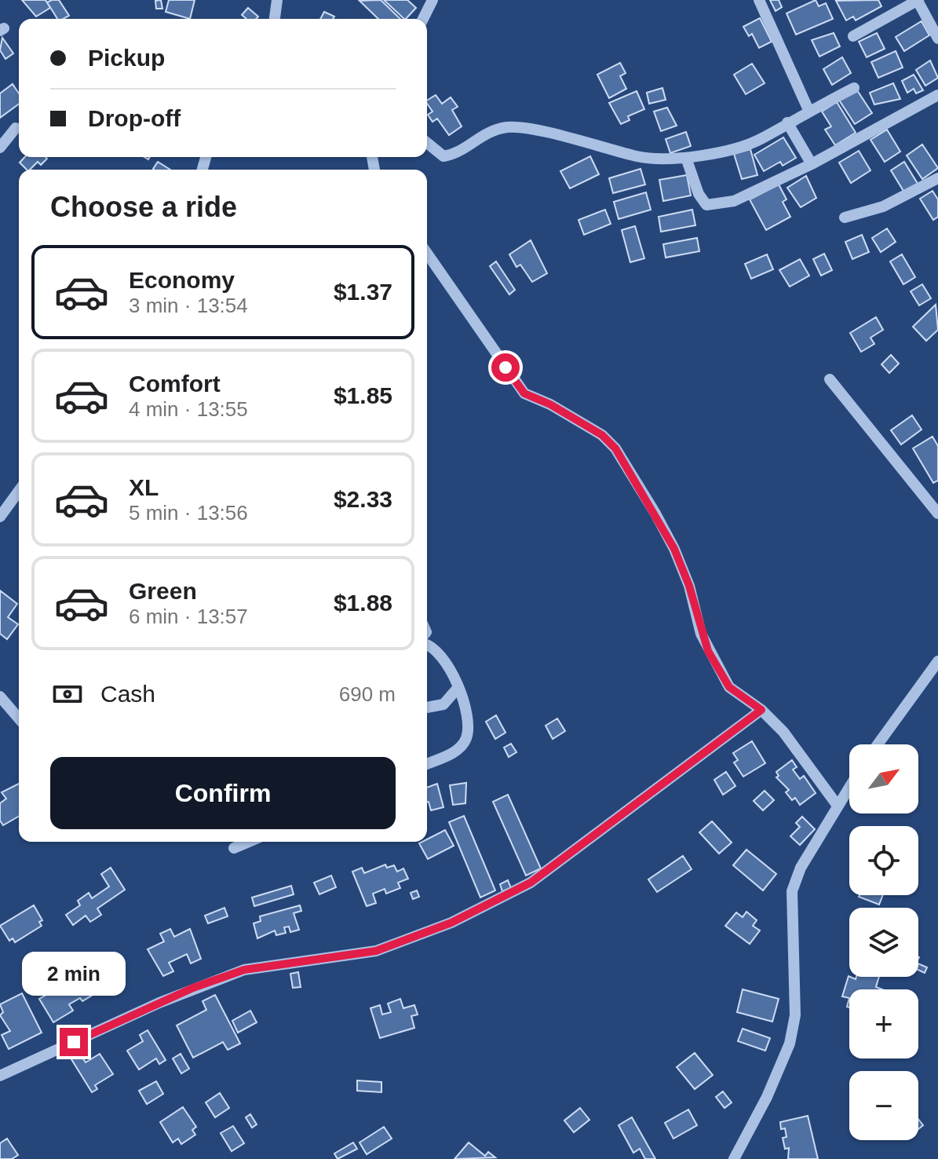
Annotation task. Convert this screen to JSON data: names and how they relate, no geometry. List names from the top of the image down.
{
  "north": "top right",
  "page": {
    "banner": ["Pickup", "Drop-off"],
    "heading": "Choose a ride",
    "list": [
      {
        "name": "Economy",
        "note": "3 min · 13:54",
        "value": "$1.37"
      },
      {
        "name": "Comfort",
        "note": "4 min · 13:55",
        "value": "$1.85"
      },
      {
        "name": "XL",
        "note": "5 min · 13:56",
        "value": "$2.33"
      },
      {
        "name": "Green",
        "note": "6 min · 13:57",
        "value": "$1.88"
      }
    ],
    "pay": ["Cash", "690 m"],
    "map_buttons": ["+", "−"],
    "buttons": "Confirm",
    "bubble": "2 min"
  }
}
